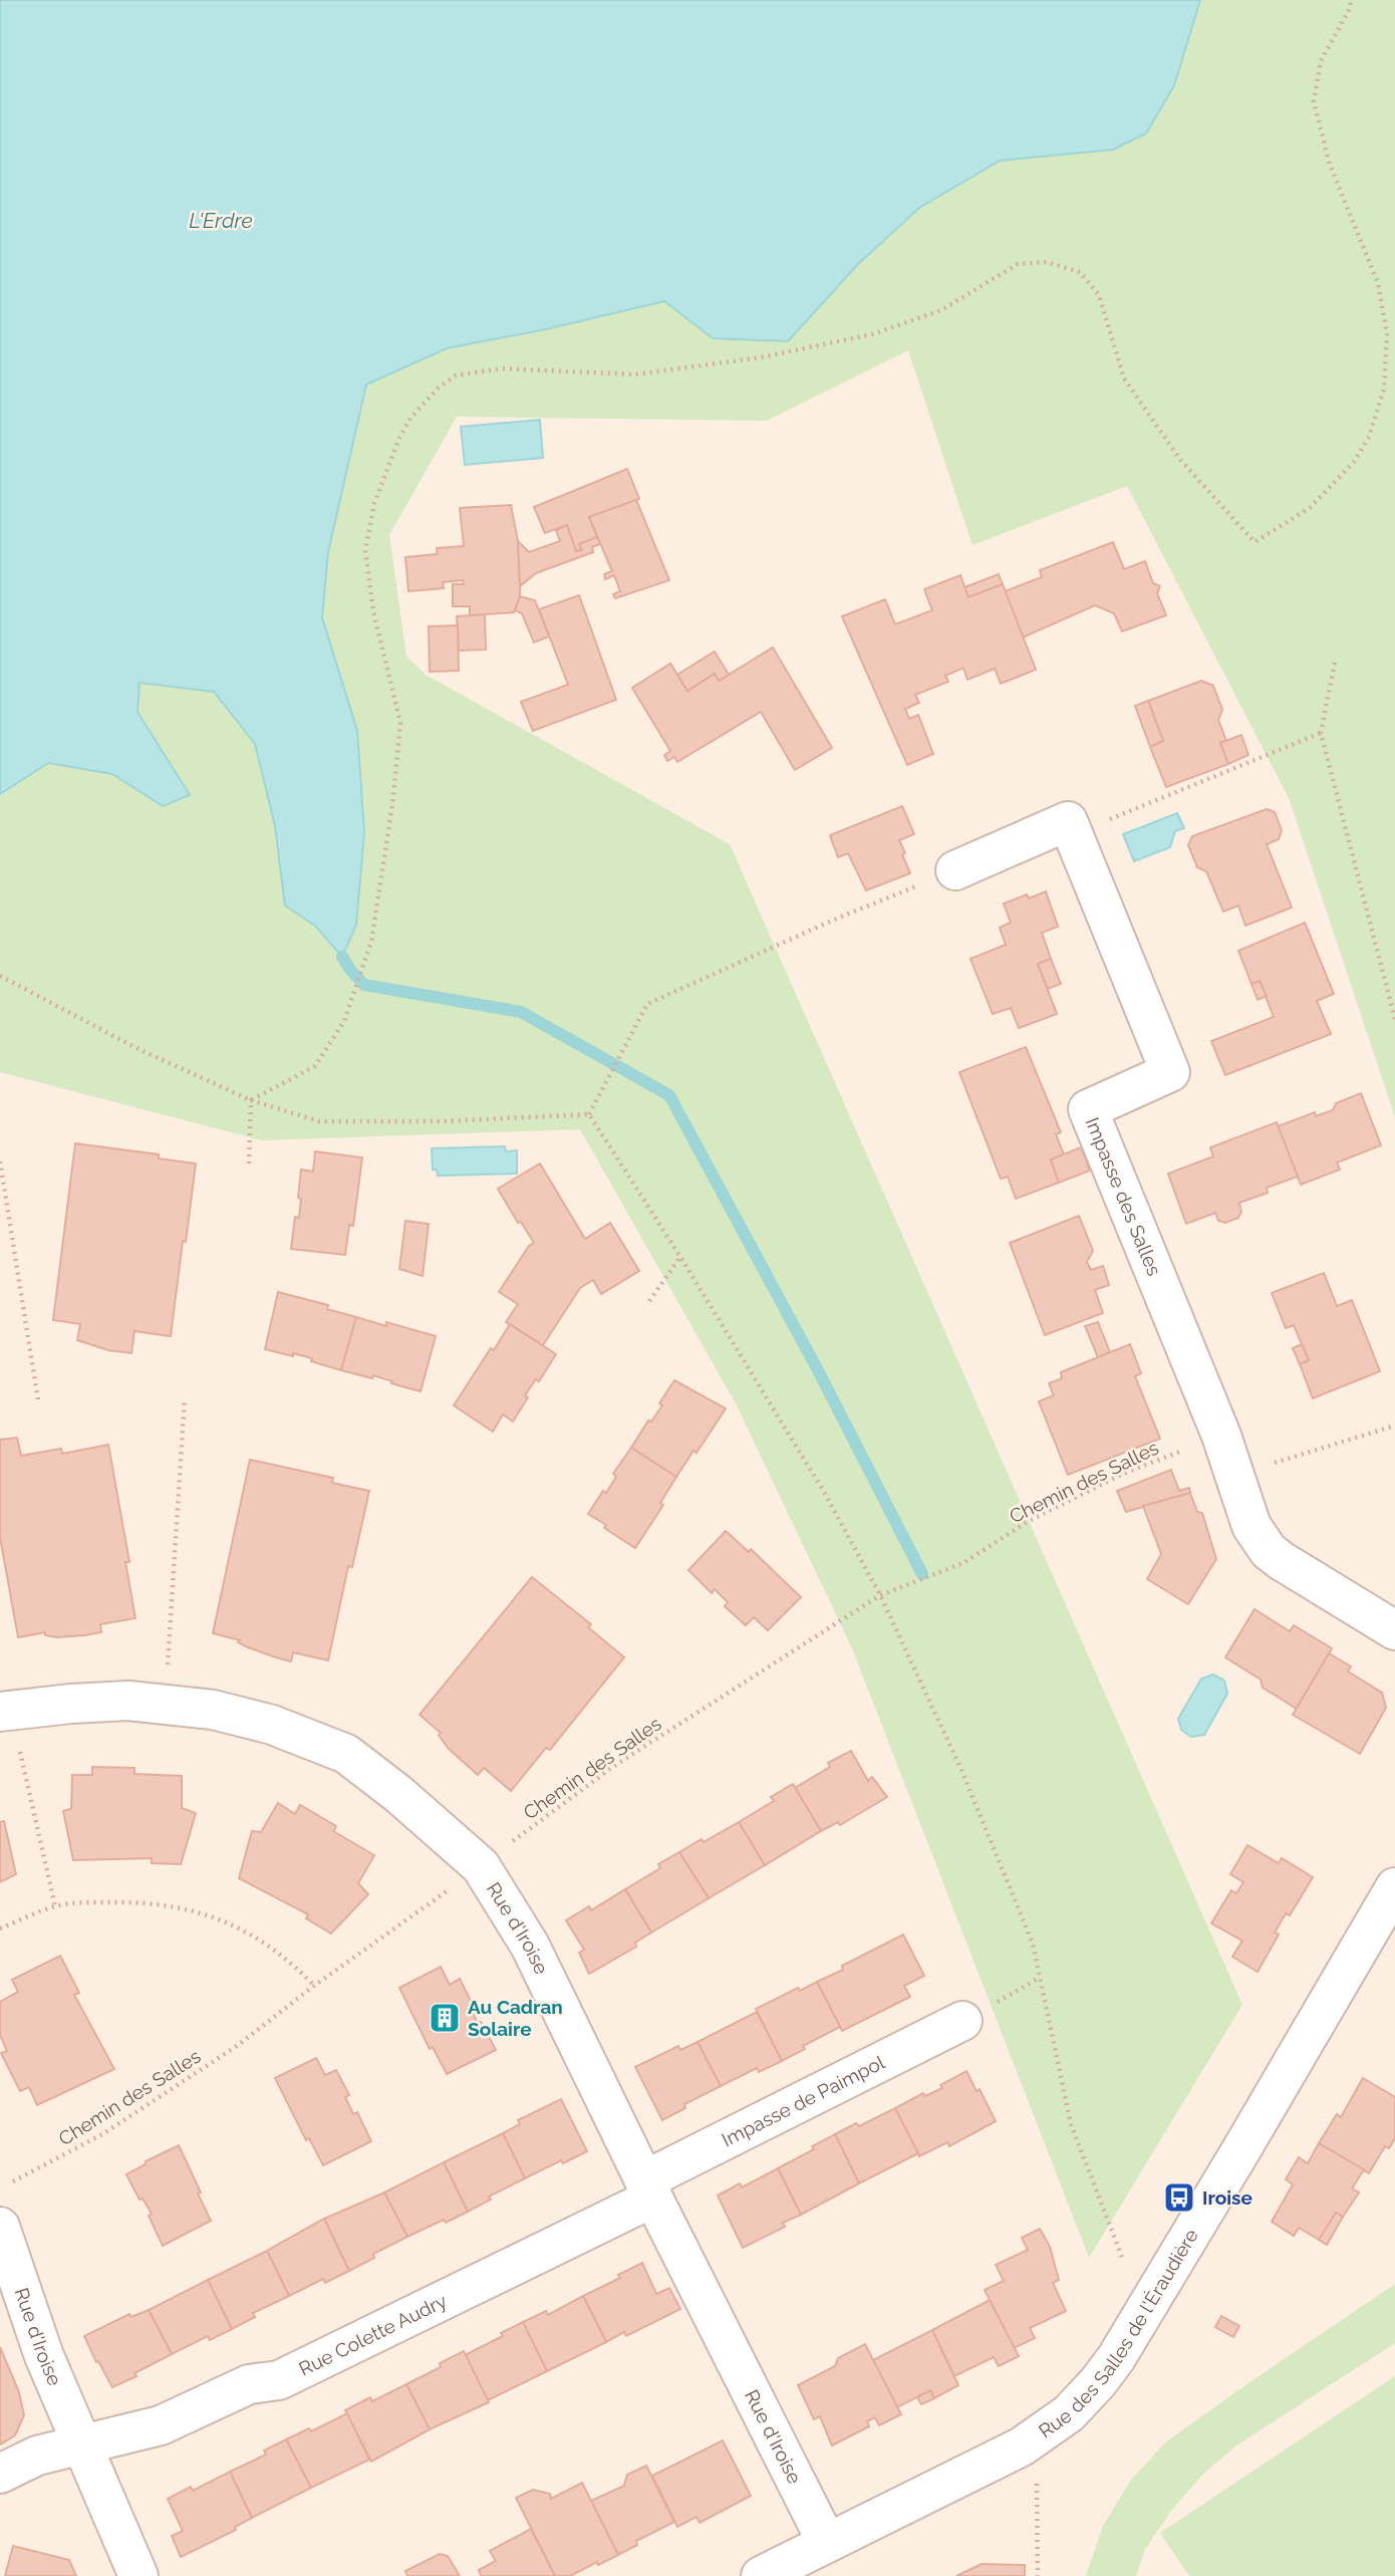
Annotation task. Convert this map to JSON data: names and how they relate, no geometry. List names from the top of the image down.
{
  "streets": {
    "street": [
      "Impasse des Salles",
      "Rue d'Iroise",
      "Impasse de Paimpol",
      "Rue des Salles de l'Éraudière",
      "Rue Colette Audry"
    ],
    "path": ["Chemin des Salles"]
  },
  "crossings": [
    ["Impasse des Salles", "Chemin des Salles"],
    ["Chemin des Salles", "Rue d'Iroise"],
    ["Rue d'Iroise", "Impasse de Paimpol"],
    ["Rue d'Iroise", "Rue des Salles de l'Éraudière"],
    ["Rue d'Iroise", "Rue Colette Audry"],
    ["Impasse de Paimpol", "Rue Colette Audry"]
  ],
  "water": ["L'Erdre"],
  "places": {
    "building": ["Au Cadran Solaire"],
    "bus stop": ["Iroise"]
  }
}
